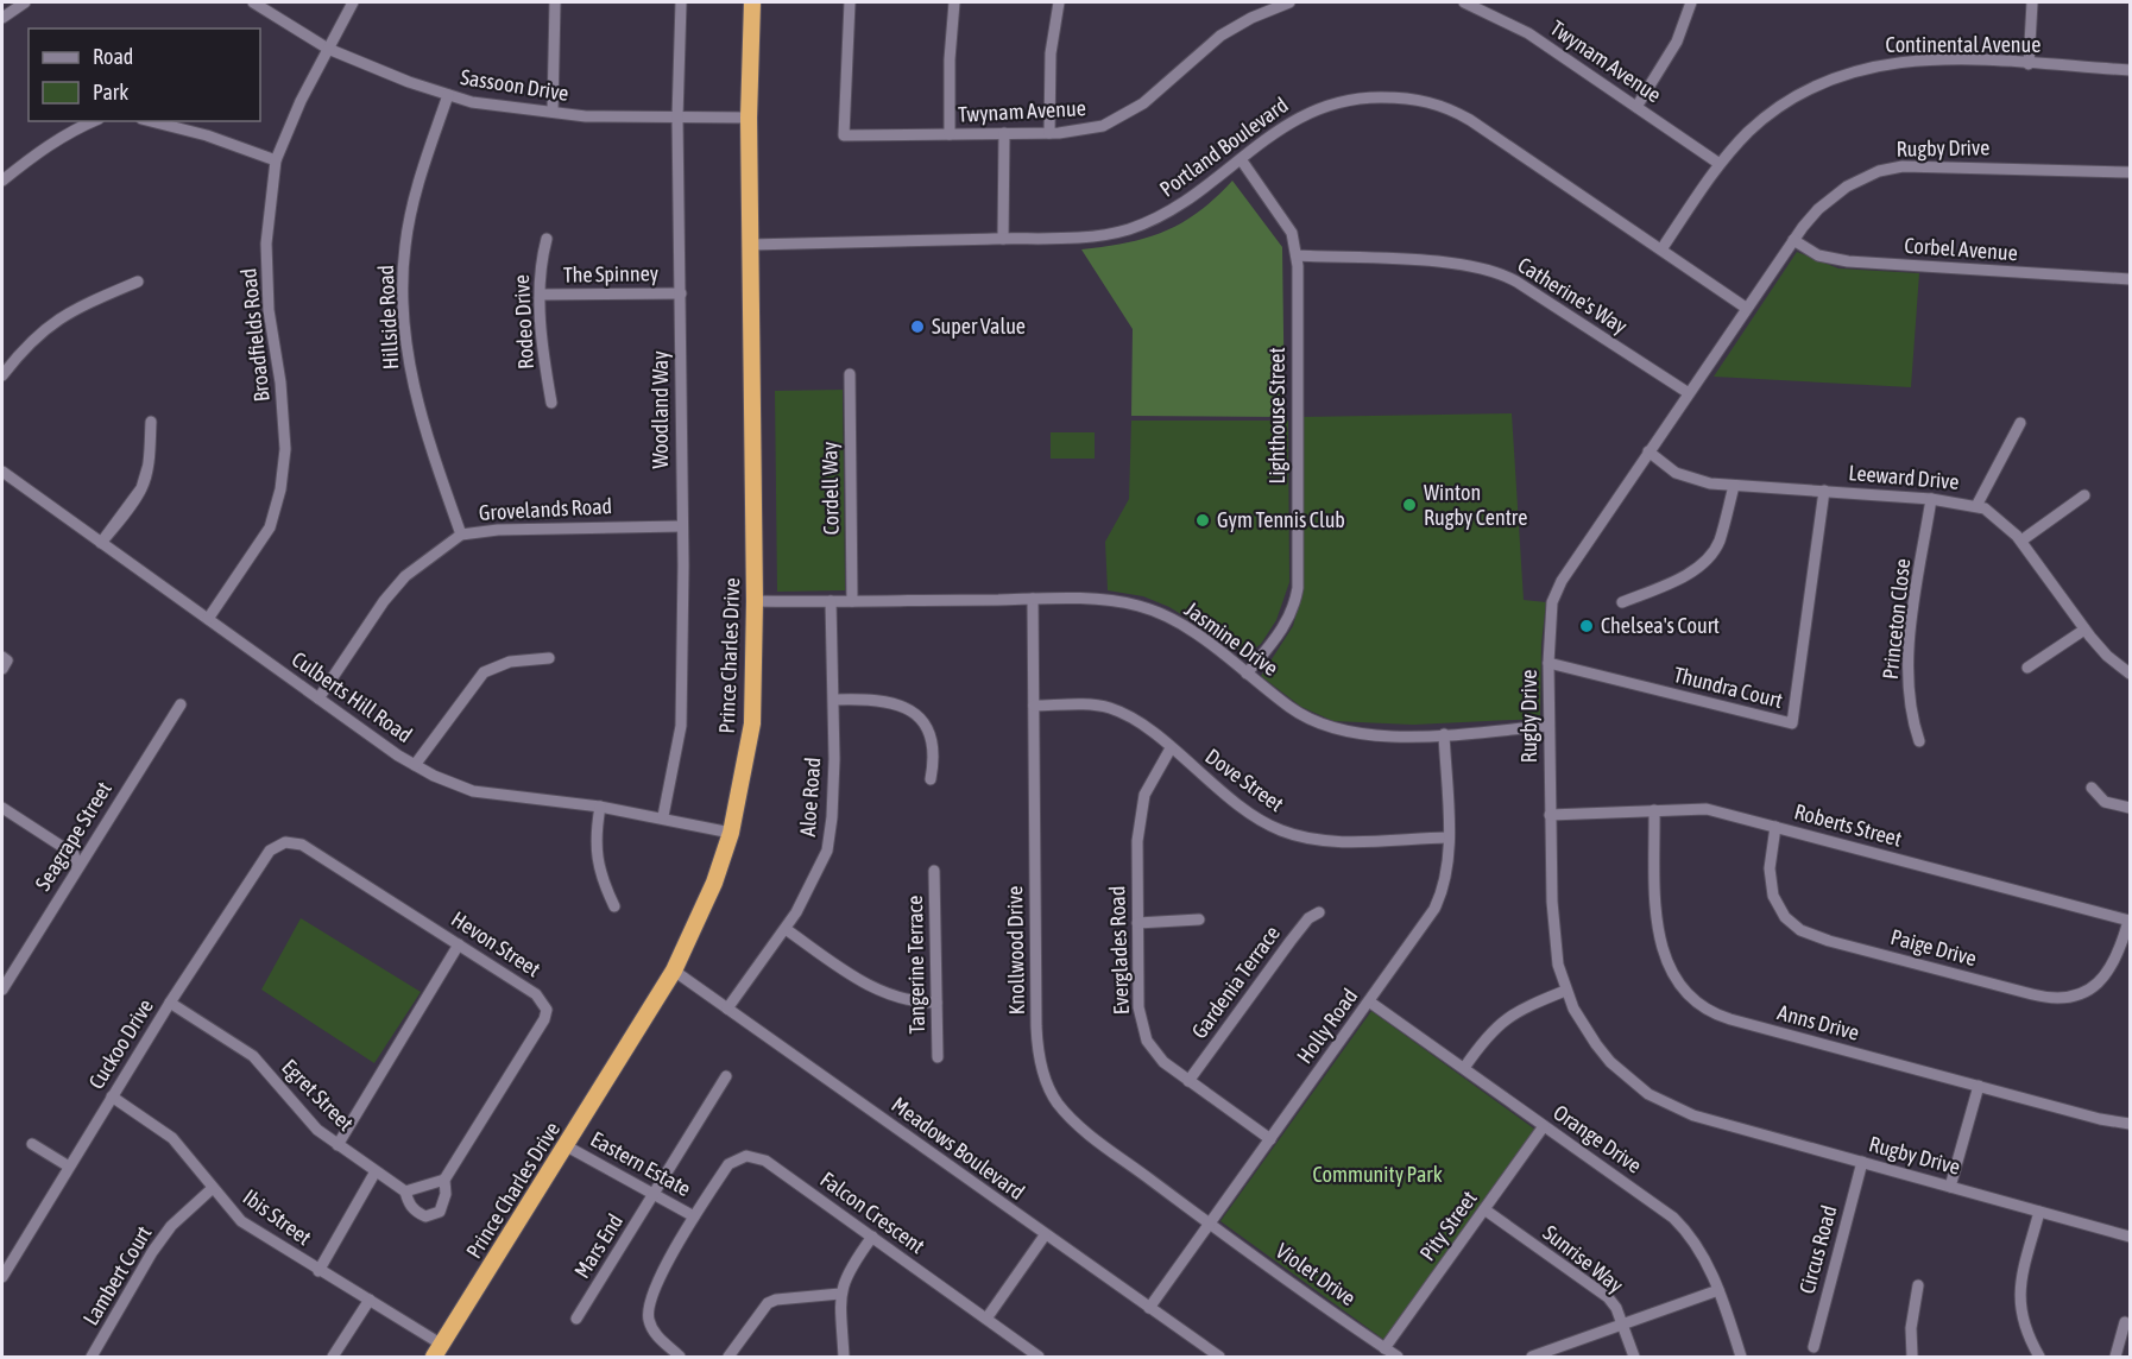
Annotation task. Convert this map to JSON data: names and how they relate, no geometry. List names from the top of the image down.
{
  "streets": {
    "highway": ["Prince Charles Drive"],
    "street": [
      "Continental Avenue",
      "Twynam Avenue",
      "Sassoon Drive",
      "Portland Boulevard",
      "Rugby Drive",
      "Corbel Avenue",
      "The Spinney",
      "Catherine's Way",
      "Hillside Road",
      "Rodeo Drive",
      "Broadfields Road",
      "Woodland Way",
      "Lighthouse Street",
      "Leeward Drive",
      "Cordell Way",
      "Grovelands Road",
      "Princeton Close",
      "Jasmine Drive",
      "Thundra Court",
      "Culberts Hill Road",
      "Dove Street",
      "Aloe Road",
      "Roberts Street",
      "Seagrape Street",
      "Hevon Street",
      "Paige Drive",
      "Knollwood Drive",
      "Everglades Road",
      "Tangerine Terrace",
      "Gardenia Terrace",
      "Anns Drive",
      "Holly Road",
      "Cuckoo Drive",
      "Egret Street",
      "Orange Drive",
      "Meadows Boulevard",
      "Eastern Estate",
      "Falcon Crescent",
      "Ibis Street",
      "Pity Street",
      "Mars End",
      "Circus Road",
      "Sunrise Way",
      "Violet Drive",
      "Lambert Court"
    ]
  },
  "crossings": [
    ["Continental Avenue", "Twynam Avenue"],
    ["Continental Avenue", "Portland Boulevard"],
    ["Sassoon Drive", "Hillside Road"],
    ["Sassoon Drive", "Broadfields Road"],
    ["Sassoon Drive", "Woodland Way"],
    ["Sassoon Drive", "Prince Charles Drive"],
    ["Portland Boulevard", "Rugby Drive"],
    ["Portland Boulevard", "Lighthouse Street"],
    ["Portland Boulevard", "Prince Charles Drive"],
    ["Rugby Drive", "Corbel Avenue"],
    ["Rugby Drive", "Catherine's Way"],
    ["Rugby Drive", "Leeward Drive"],
    ["Rugby Drive", "Jasmine Drive"],
    ["Rugby Drive", "Thundra Court"],
    ["Rugby Drive", "Roberts Street"],
    ["Rugby Drive", "Circus Road"],
    ["The Spinney", "Rodeo Drive"],
    ["The Spinney", "Woodland Way"],
    ["Catherine's Way", "Lighthouse Street"],
    ["Hillside Road", "Grovelands Road"],
    ["Broadfields Road", "Culberts Hill Road"],
    ["Woodland Way", "Grovelands Road"],
    ["Woodland Way", "Culberts Hill Road"],
    ["Lighthouse Street", "Jasmine Drive"],
    ["Leeward Drive", "Princeton Close"],
    ["Leeward Drive", "Thundra Court"],
    ["Cordell Way", "Jasmine Drive"],
    ["Grovelands Road", "Culberts Hill Road"],
    ["Jasmine Drive", "Prince Charles Drive"],
    ["Jasmine Drive", "Aloe Road"],
    ["Jasmine Drive", "Knollwood Drive"],
    ["Jasmine Drive", "Holly Road"],
    ["Prince Charles Drive", "Culberts Hill Road"],
    ["Prince Charles Drive", "Meadows Boulevard"],
    ["Prince Charles Drive", "Eastern Estate"],
    ["Prince Charles Drive", "Ibis Street"],
    ["Dove Street", "Knollwood Drive"],
    ["Dove Street", "Everglades Road"],
    ["Dove Street", "Holly Road"],
    ["Aloe Road", "Meadows Boulevard"],
    ["Roberts Street", "Paige Drive"],
    ["Roberts Street", "Anns Drive"],
    ["Hevon Street", "Cuckoo Drive"],
    ["Hevon Street", "Egret Street"],
    ["Knollwood Drive", "Holly Road"],
    ["Knollwood Drive", "Violet Drive"],
    ["Everglades Road", "Gardenia Terrace"],
    ["Everglades Road", "Holly Road"],
    ["Holly Road", "Orange Drive"],
    ["Holly Road", "Meadows Boulevard"],
    ["Holly Road", "Violet Drive"],
    ["Cuckoo Drive", "Egret Street"],
    ["Cuckoo Drive", "Ibis Street"],
    ["Orange Drive", "Pity Street"],
    ["Eastern Estate", "Falcon Crescent"],
    ["Eastern Estate", "Mars End"],
    ["Ibis Street", "Lambert Court"],
    ["Pity Street", "Sunrise Way"],
    ["Pity Street", "Violet Drive"]
  ],
  "parks": ["Community Park"],
  "places": [
    "Super Value",
    "Winton Rugby Centre",
    "Gym Tennis Club",
    "Chelsea's Court"
  ],
  "legend": ["Road", "Park"]
}
